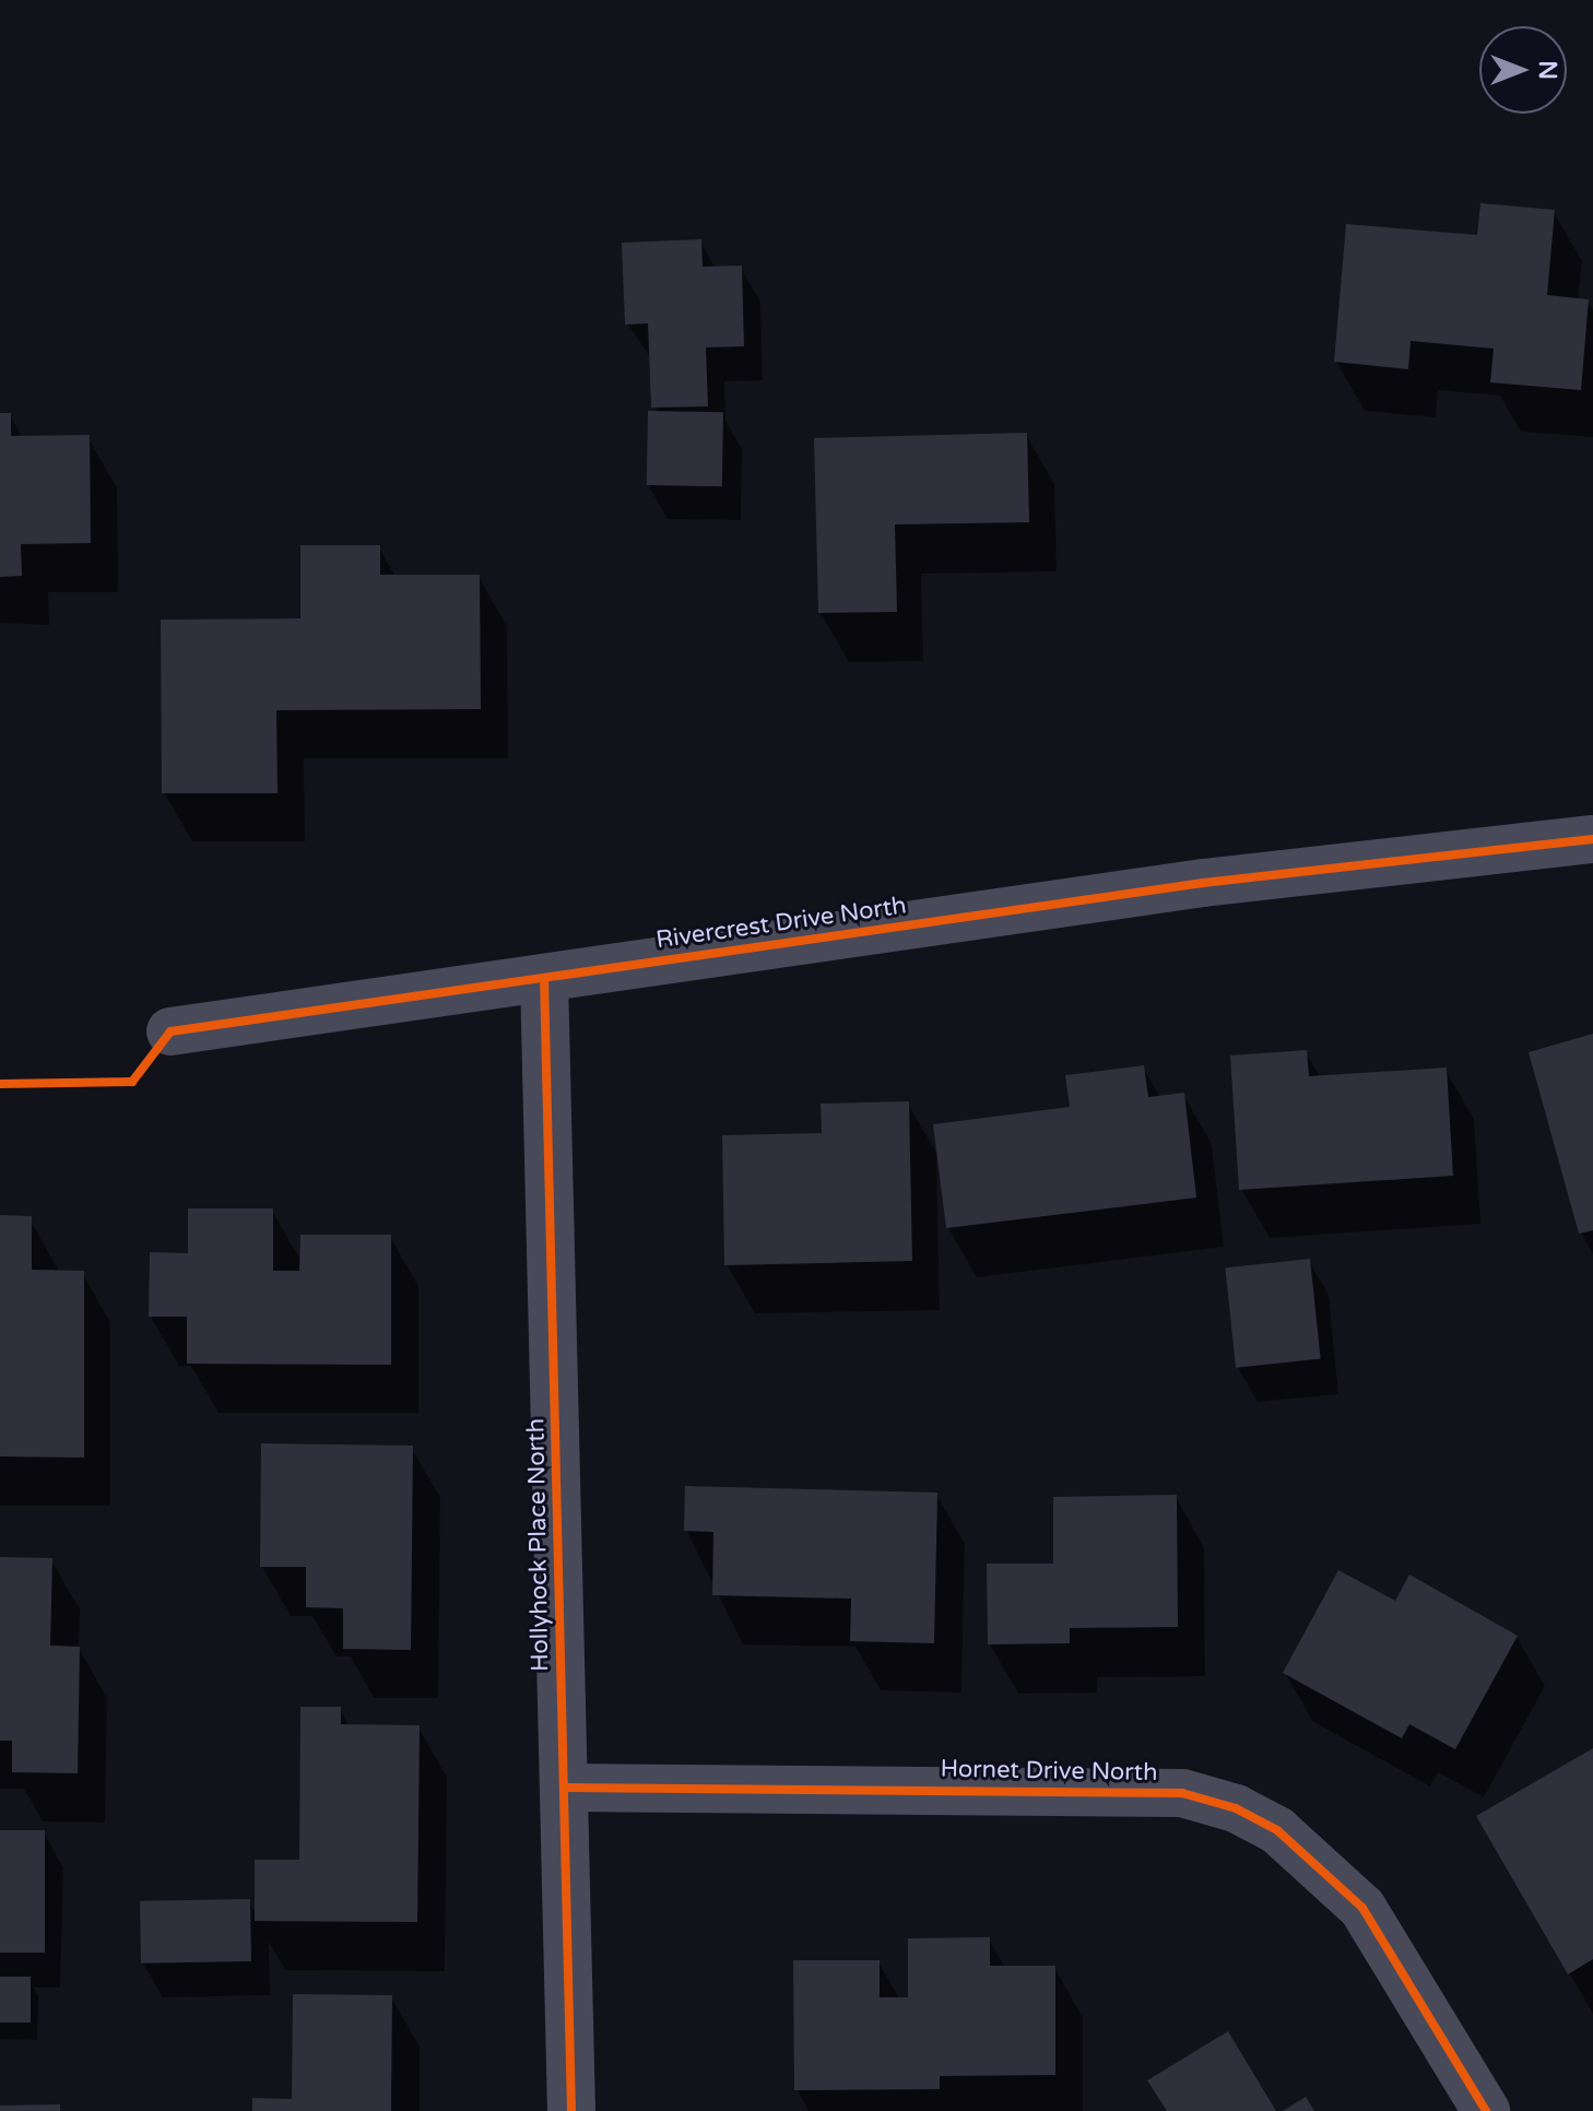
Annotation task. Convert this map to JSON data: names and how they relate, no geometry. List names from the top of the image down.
{
  "streets": {
    "street": ["Rivercrest Drive North", "Hollyhock Place North", "Hornet Drive North"]
  },
  "crossings": [
    ["Rivercrest Drive North", "Hollyhock Place North"],
    ["Hollyhock Place North", "Hornet Drive North"]
  ],
  "north": "right"
}
